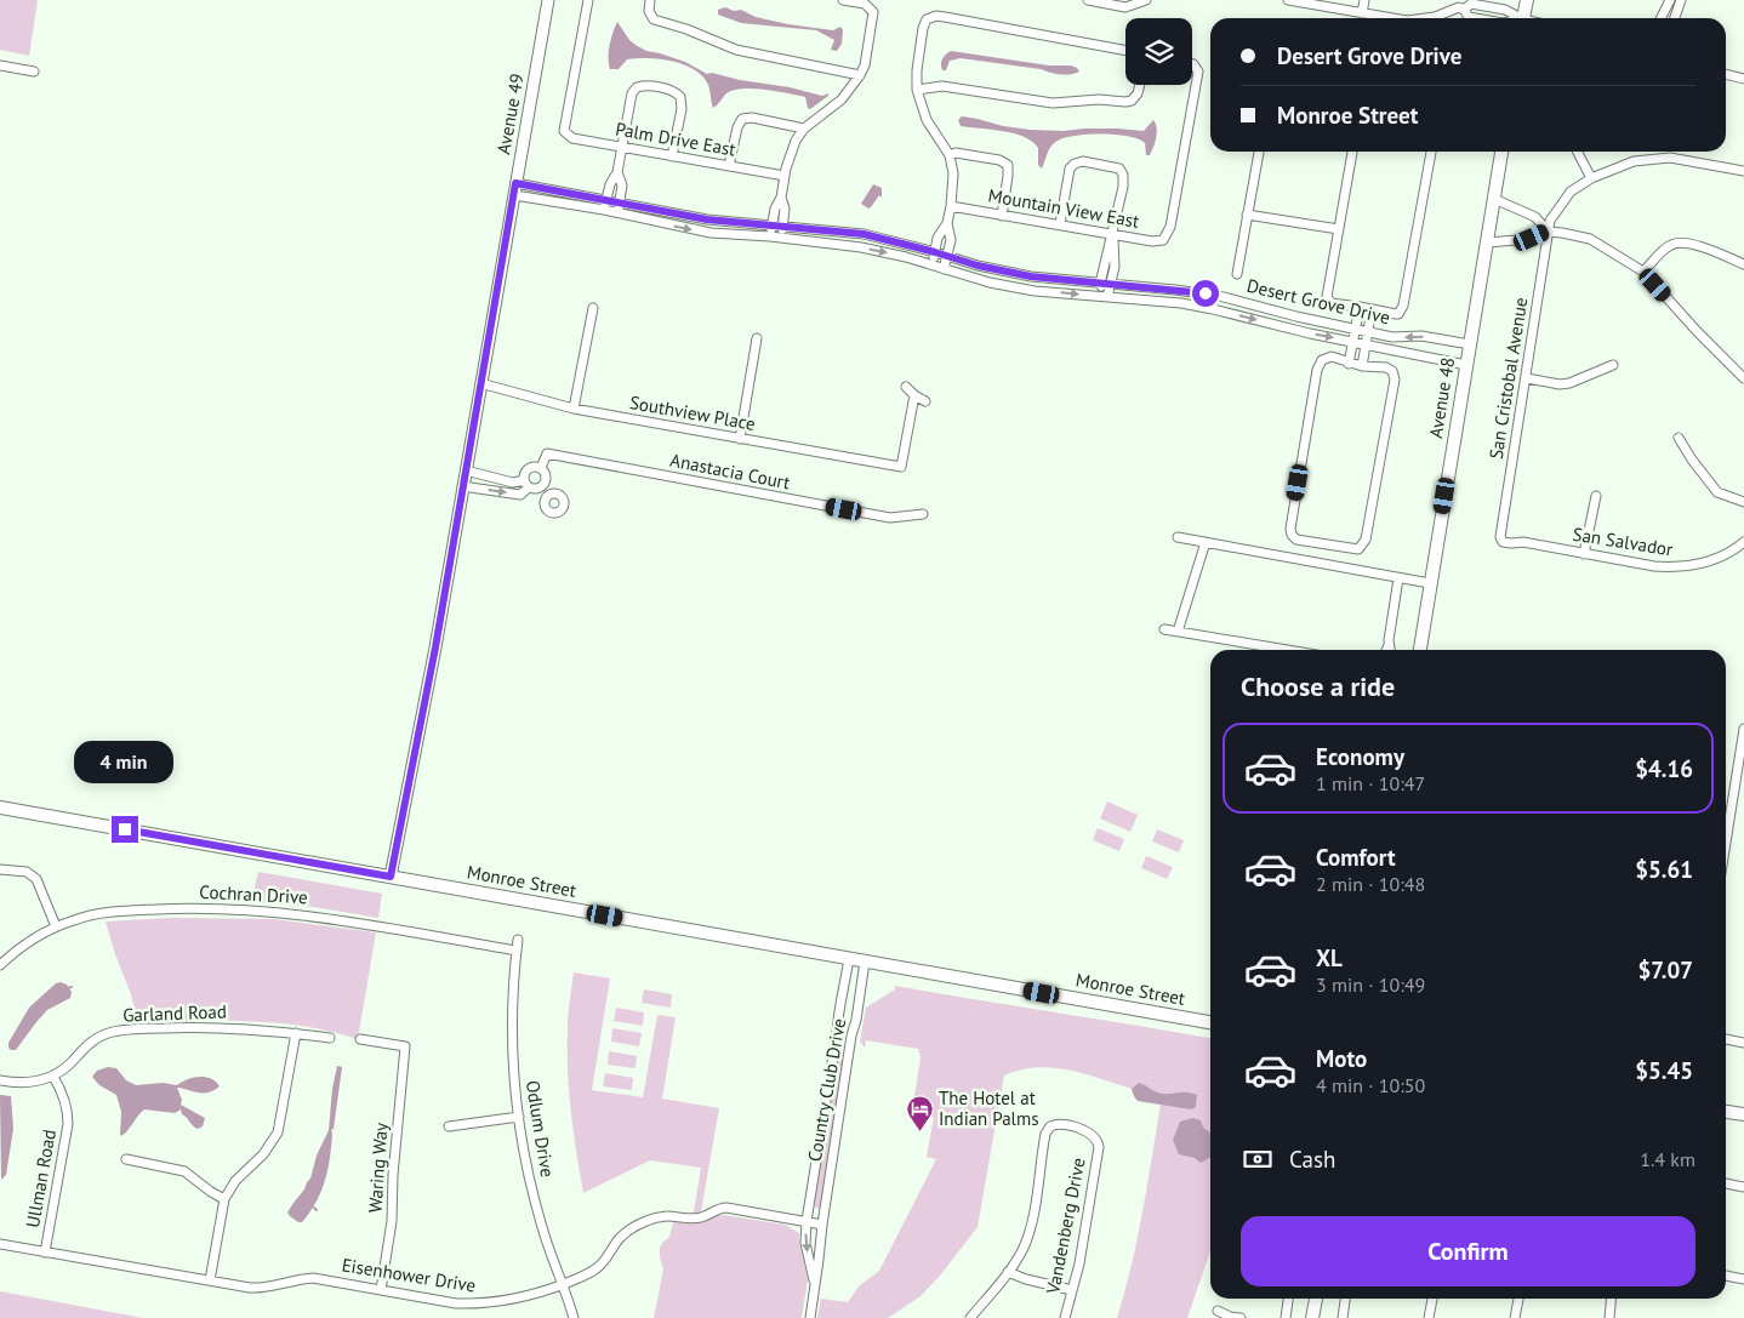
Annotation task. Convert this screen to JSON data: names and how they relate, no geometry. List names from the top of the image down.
{
  "streets": {
    "main road": ["Avenue 48", "Monroe Street"],
    "street": [
      "Avenue 49",
      "Palm Drive East",
      "Mountain View East",
      "Desert Grove Drive",
      "San Cristobal Avenue",
      "Southview Place",
      "Anastacia Court",
      "San Salvador",
      "Cochran Drive",
      "Garland Road",
      "Country Club Drive",
      "Odlum Drive",
      "Waring Way",
      "Ullman Road",
      "Vandenberg Drive",
      "Eisenhower Drive"
    ]
  },
  "crossings": [
    ["Avenue 49", "Desert Grove Drive"],
    ["Avenue 49", "Southview Place"],
    ["Avenue 49", "Monroe Street"],
    ["Desert Grove Drive", "Avenue 48"],
    ["San Cristobal Avenue", "San Salvador"],
    ["Monroe Street", "Country Club Drive"],
    ["Cochran Drive", "Odlum Drive"],
    ["Garland Road", "Ullman Road"],
    ["Country Club Drive", "Eisenhower Drive"],
    ["Odlum Drive", "Eisenhower Drive"],
    ["Waring Way", "Eisenhower Drive"],
    ["Ullman Road", "Eisenhower Drive"]
  ],
  "places": {
    "hotel": ["The Hotel at Indian Palms"]
  },
  "page": {
    "banner": ["Desert Grove Drive", "Monroe Street"],
    "heading": "Choose a ride",
    "list": [
      {
        "name": "Economy",
        "note": "1 min · 10:47",
        "value": "$4.16"
      },
      {
        "name": "Comfort",
        "note": "2 min · 10:48",
        "value": "$5.61"
      },
      {
        "name": "XL",
        "note": "3 min · 10:49",
        "value": "$7.07"
      },
      {
        "name": "Moto",
        "note": "4 min · 10:50",
        "value": "$5.45"
      }
    ],
    "bubble": "4 min",
    "pay": ["Cash", "1.4 km"],
    "buttons": "Confirm"
  }
}
